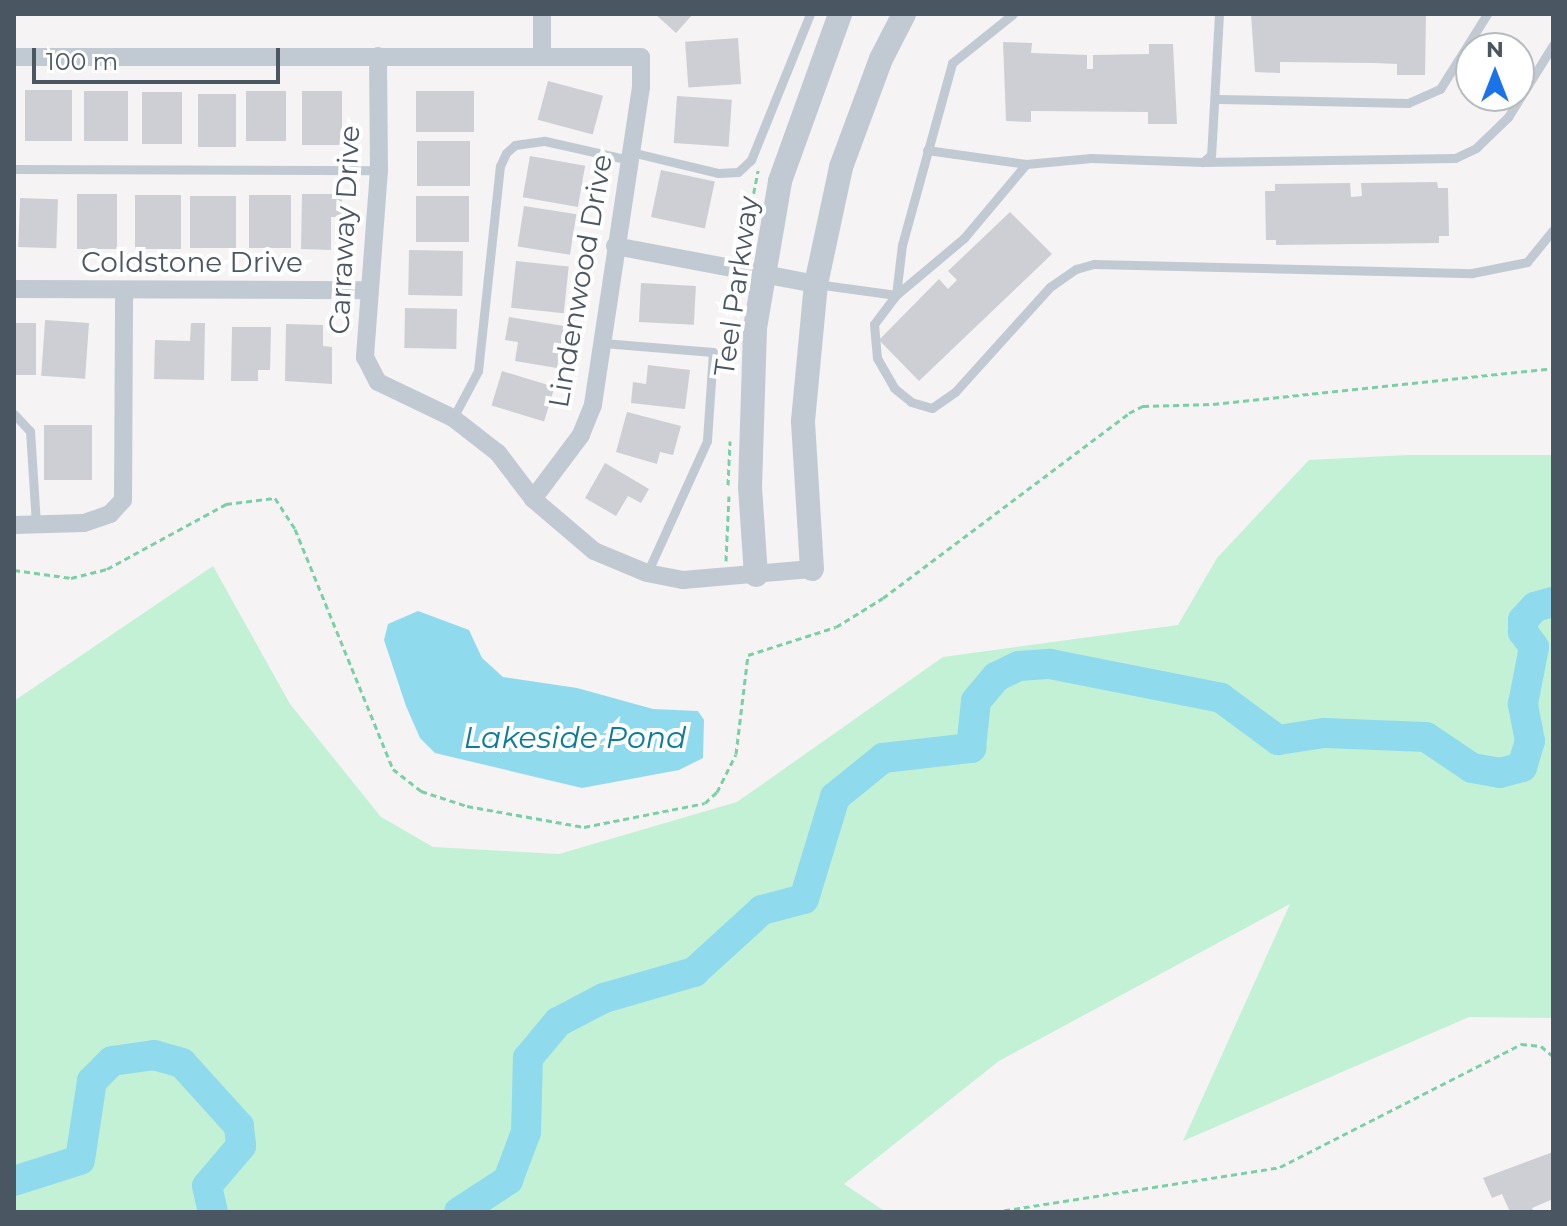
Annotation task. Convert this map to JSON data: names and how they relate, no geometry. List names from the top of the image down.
{
  "streets": {
    "street": [
      "Carraway Drive",
      "Coldstone Drive",
      "Lindenwood Drive",
      "Teel Parkway"
    ]
  },
  "crossings": [
    ["Carraway Drive", "Coldstone Drive"],
    ["Carraway Drive", "Lindenwood Drive"],
    ["Carraway Drive", "Teel Parkway"]
  ],
  "water": ["Lakeside Pond"],
  "scale_bar": "100 m",
  "north": "top"
}
